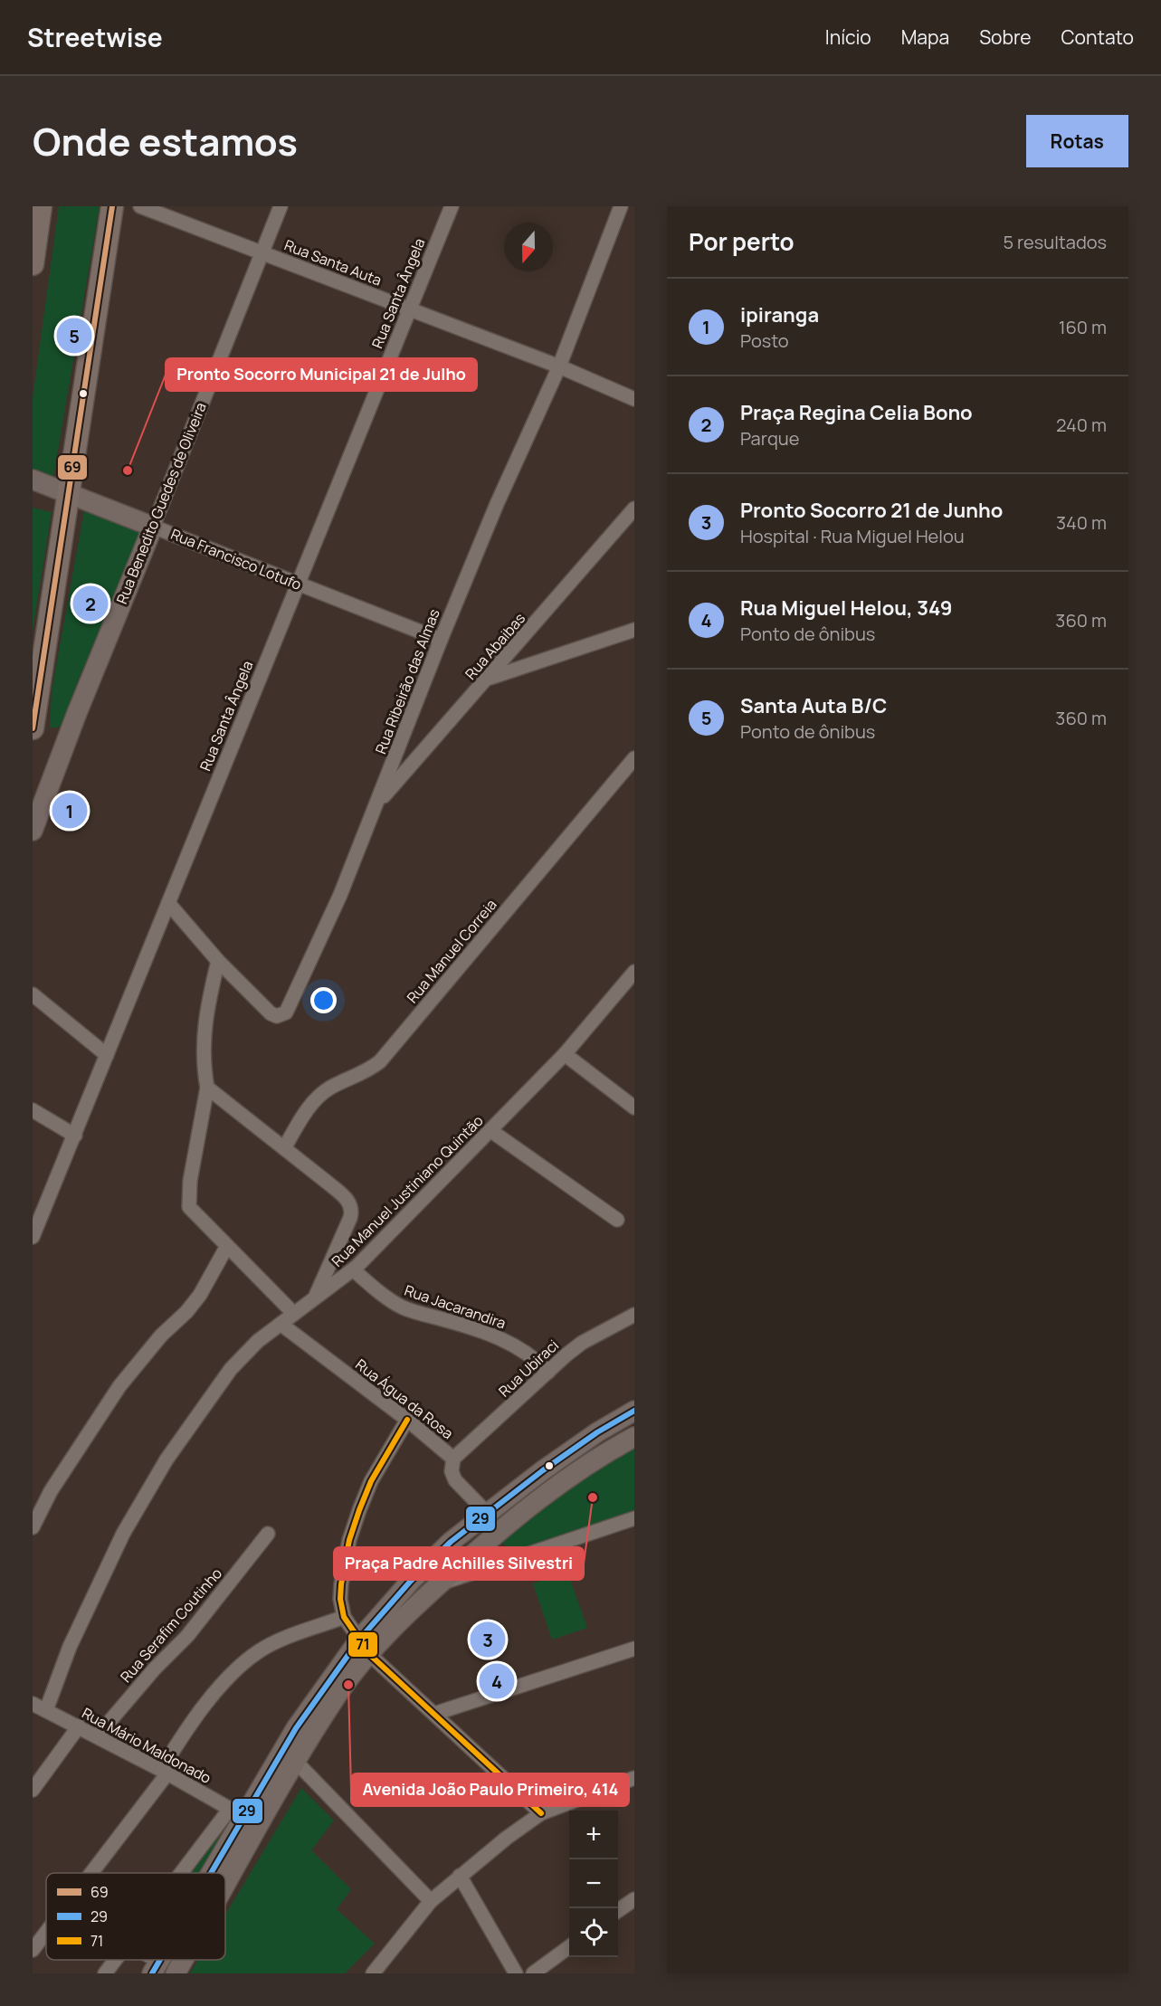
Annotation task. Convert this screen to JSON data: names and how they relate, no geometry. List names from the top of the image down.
{
  "streets": {
    "main road": ["Rua Benedito Guedes de Oliveira", "Rua Francisco Lotufo"],
    "street": [
      "Rua Santa Auta",
      "Rua Santa Ângela",
      "Rua Abaibas",
      "Rua Ribeirão das Almas",
      "Rua Manuel Correia",
      "Rua Manuel Justiniano Quintão",
      "Rua Jacarandira",
      "Rua Ubiraci",
      "Rua Água da Rosa",
      "Rua Serafim Coutinho",
      "Rua Mário Maldonado"
    ]
  },
  "crossings": [
    ["Rua Santa Auta", "Rua Santa Ângela"],
    ["Rua Santa Auta", "Rua Benedito Guedes de Oliveira"],
    ["Rua Santa Auta", "Rua Ribeirão das Almas"],
    ["Rua Santa Ângela", "Rua Francisco Lotufo"],
    ["Rua Santa Ângela", "Rua Ribeirão das Almas"],
    ["Rua Benedito Guedes de Oliveira", "Rua Francisco Lotufo"],
    ["Rua Francisco Lotufo", "Rua Ribeirão das Almas"],
    ["Rua Abaibas", "Rua Ribeirão das Almas"],
    ["Rua Manuel Justiniano Quintão", "Rua Jacarandira"],
    ["Rua Manuel Justiniano Quintão", "Rua Água da Rosa"],
    ["Rua Manuel Justiniano Quintão", "Rua Mário Maldonado"],
    ["Rua Jacarandira", "Rua Ubiraci"],
    ["Rua Ubiraci", "Rua Água da Rosa"],
    ["Rua Serafim Coutinho", "Rua Mário Maldonado"]
  ],
  "places": ["Pronto Socorro Municipal 21 de Julho", "Praça Padre Achilles Silvestri", "Avenida João Paulo Primeiro, 414"],
  "lines": ["transit line 69", "transit line 29", "transit line 71"],
  "legend": ["69", "29", "71"],
  "north": "bottom",
  "page": {
    "header": "Streetwise",
    "nav": [
      "Início",
      "Mapa",
      "Sobre",
      "Contato"
    ],
    "title": "Onde estamos",
    "buttons": "Rotas",
    "heading": ["Por perto", "5 resultados"],
    "list": [
      {
        "mark": "1",
        "name": "ipiranga",
        "note": "Posto",
        "value": "160 m"
      },
      {
        "mark": "2",
        "name": "Praça Regina Celia Bono",
        "note": "Parque",
        "value": "240 m"
      },
      {
        "mark": "3",
        "name": "Pronto Socorro 21 de Junho",
        "note": "Hospital · Rua Miguel Helou",
        "value": "340 m"
      },
      {
        "mark": "4",
        "name": "Rua Miguel Helou, 349",
        "note": "Ponto de ônibus",
        "value": "360 m"
      },
      {
        "mark": "5",
        "name": "Santa Auta B/C",
        "note": "Ponto de ônibus",
        "value": "360 m"
      }
    ],
    "pins": [
      "5",
      "2",
      "1",
      "3",
      "4"
    ],
    "map_buttons": ["+", "−"]
  }
}
